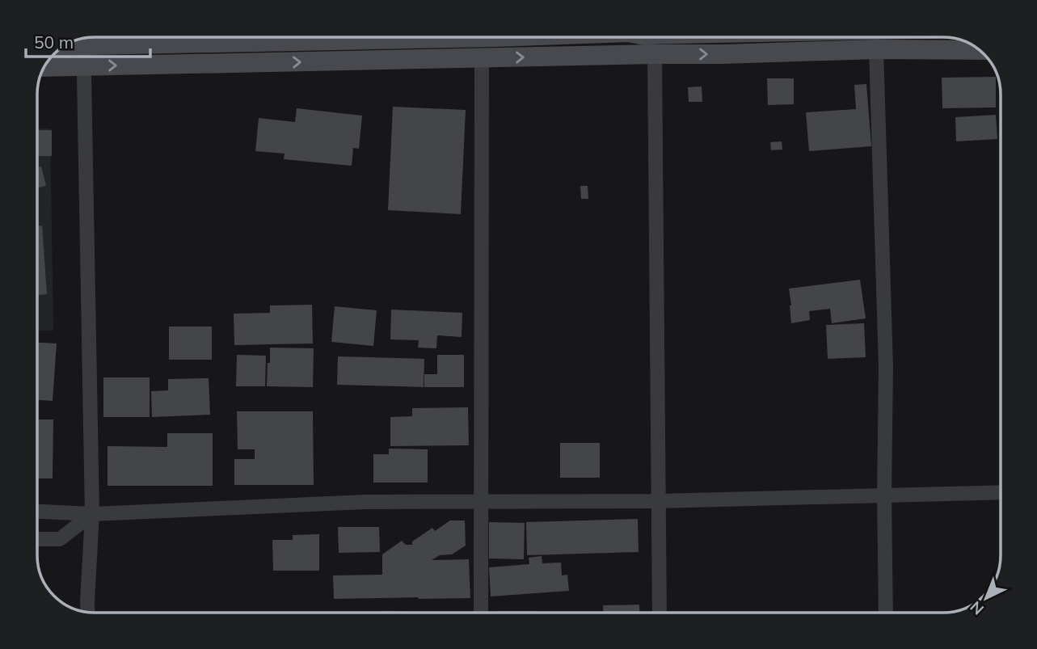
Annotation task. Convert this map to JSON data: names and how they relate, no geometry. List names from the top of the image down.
{
  "scale_bar": "50 m",
  "north": "bottom left"
}
